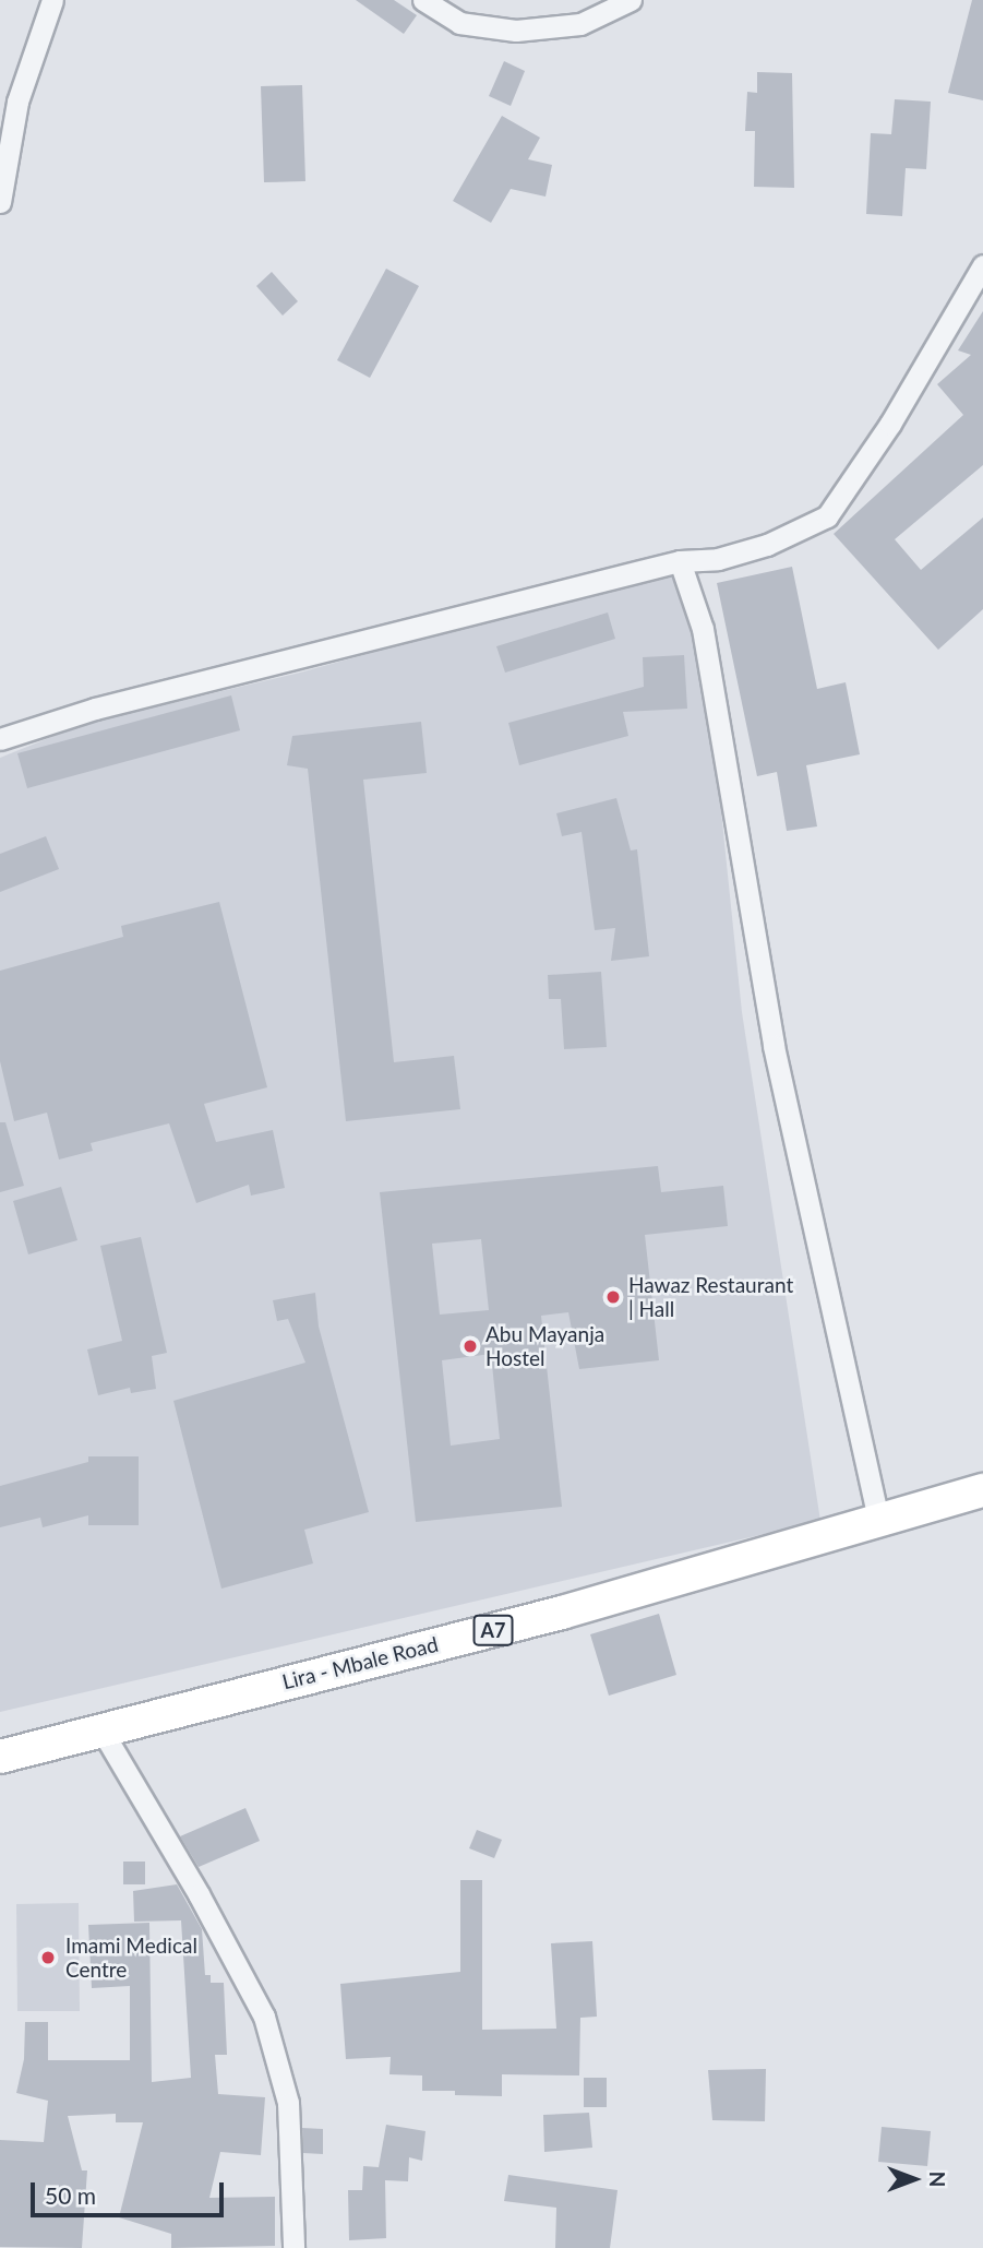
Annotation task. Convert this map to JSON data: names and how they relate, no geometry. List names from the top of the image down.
{
  "streets": {
    "main road": ["A7", "Lira - Mbale Road"]
  },
  "places": ["Hawaz Restaurant | Hall", "Abu Mayanja Hostel", "Imami Medical Centre"],
  "scale_bar": "50 m",
  "north": "right"
}
